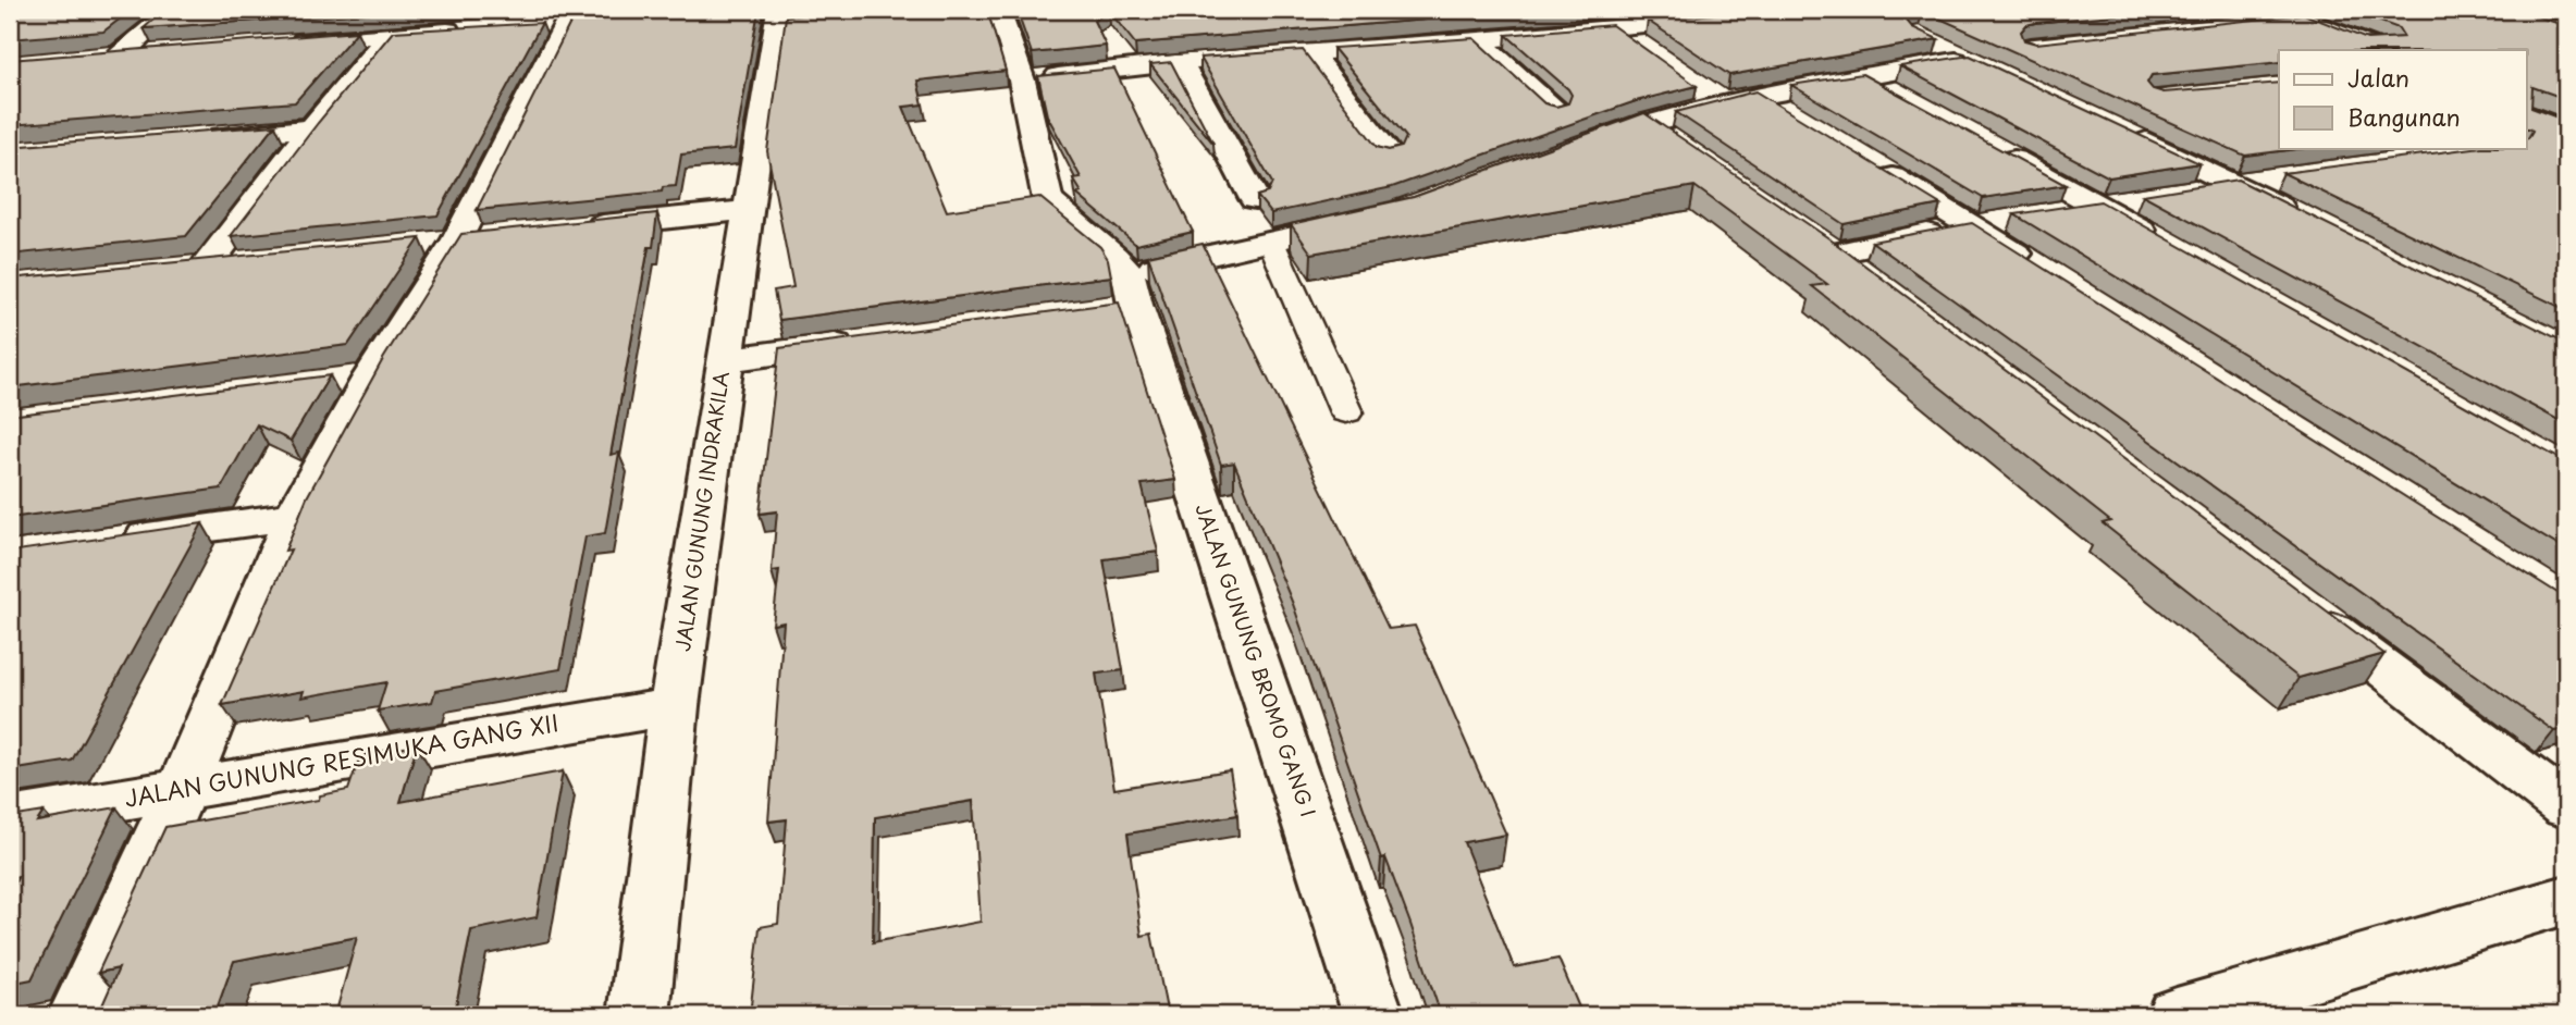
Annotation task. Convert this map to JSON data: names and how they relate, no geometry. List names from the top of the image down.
{
  "streets": {
    "street": ["JALAN GUNUNG INDRAKILA", "JALAN GUNUNG BROMO GANG I", "JALAN GUNUNG RESIMUKA GANG XII"]
  },
  "crossings": [
    ["JALAN GUNUNG INDRAKILA", "JALAN GUNUNG RESIMUKA GANG XII"]
  ],
  "legend": ["Jalan", "Bangunan"]
}
